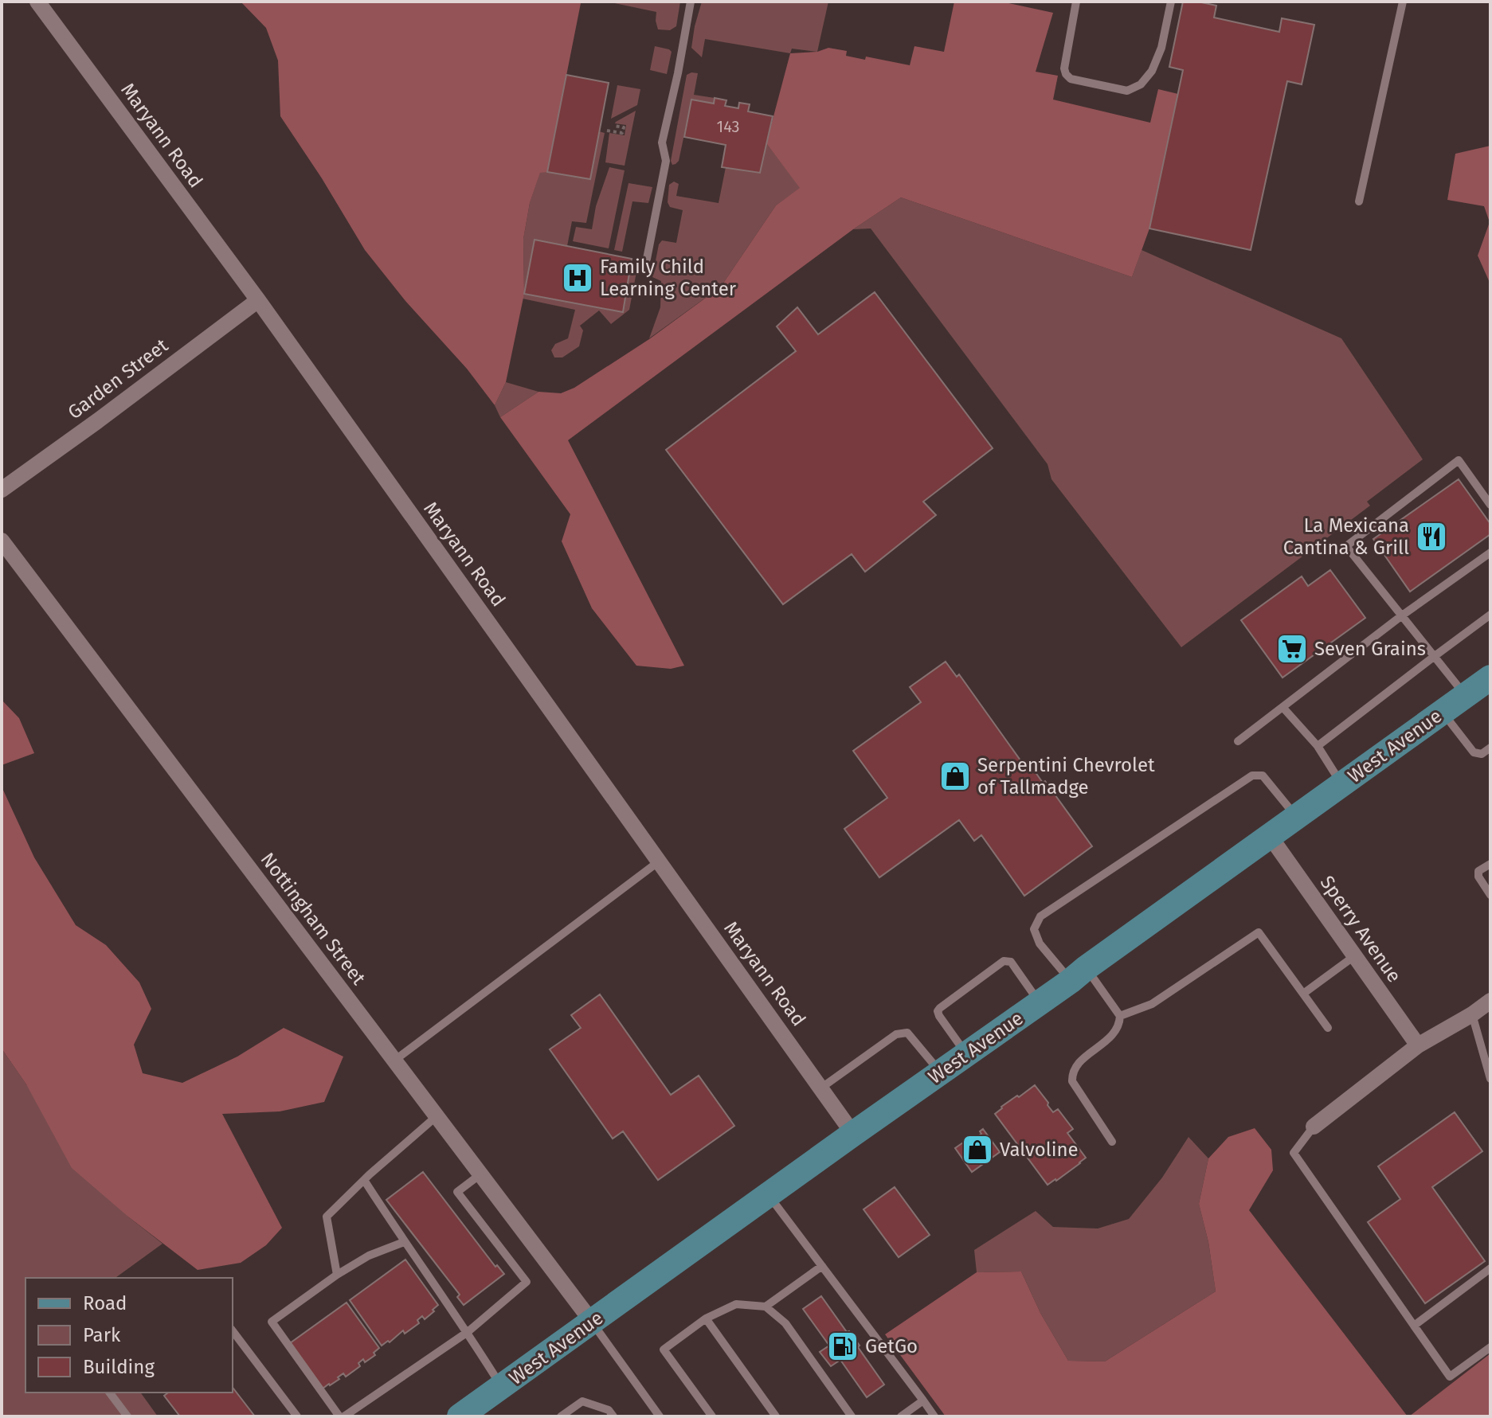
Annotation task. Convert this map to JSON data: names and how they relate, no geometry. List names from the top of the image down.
{
  "streets": {
    "main road": ["West Avenue"],
    "street": [
      "Maryann Road",
      "Garden Street",
      "Nottingham Street",
      "Sperry Avenue"
    ]
  },
  "crossings": [
    ["Maryann Road", "Garden Street"],
    ["Maryann Road", "West Avenue"],
    ["West Avenue", "Nottingham Street"],
    ["West Avenue", "Sperry Avenue"]
  ],
  "places": {
    "hospital": ["Family Child Learning Center"],
    "restaurant": ["La Mexicana Cantina & Grill"],
    "supermarket": ["Seven Grains"],
    "shop": ["Serpentini Chevrolet of Tallmadge", "Valvoline"],
    "fuel station": ["GetGo"]
  },
  "house_numbers": ["143"],
  "legend": ["Road", "Park", "Building"]
}
